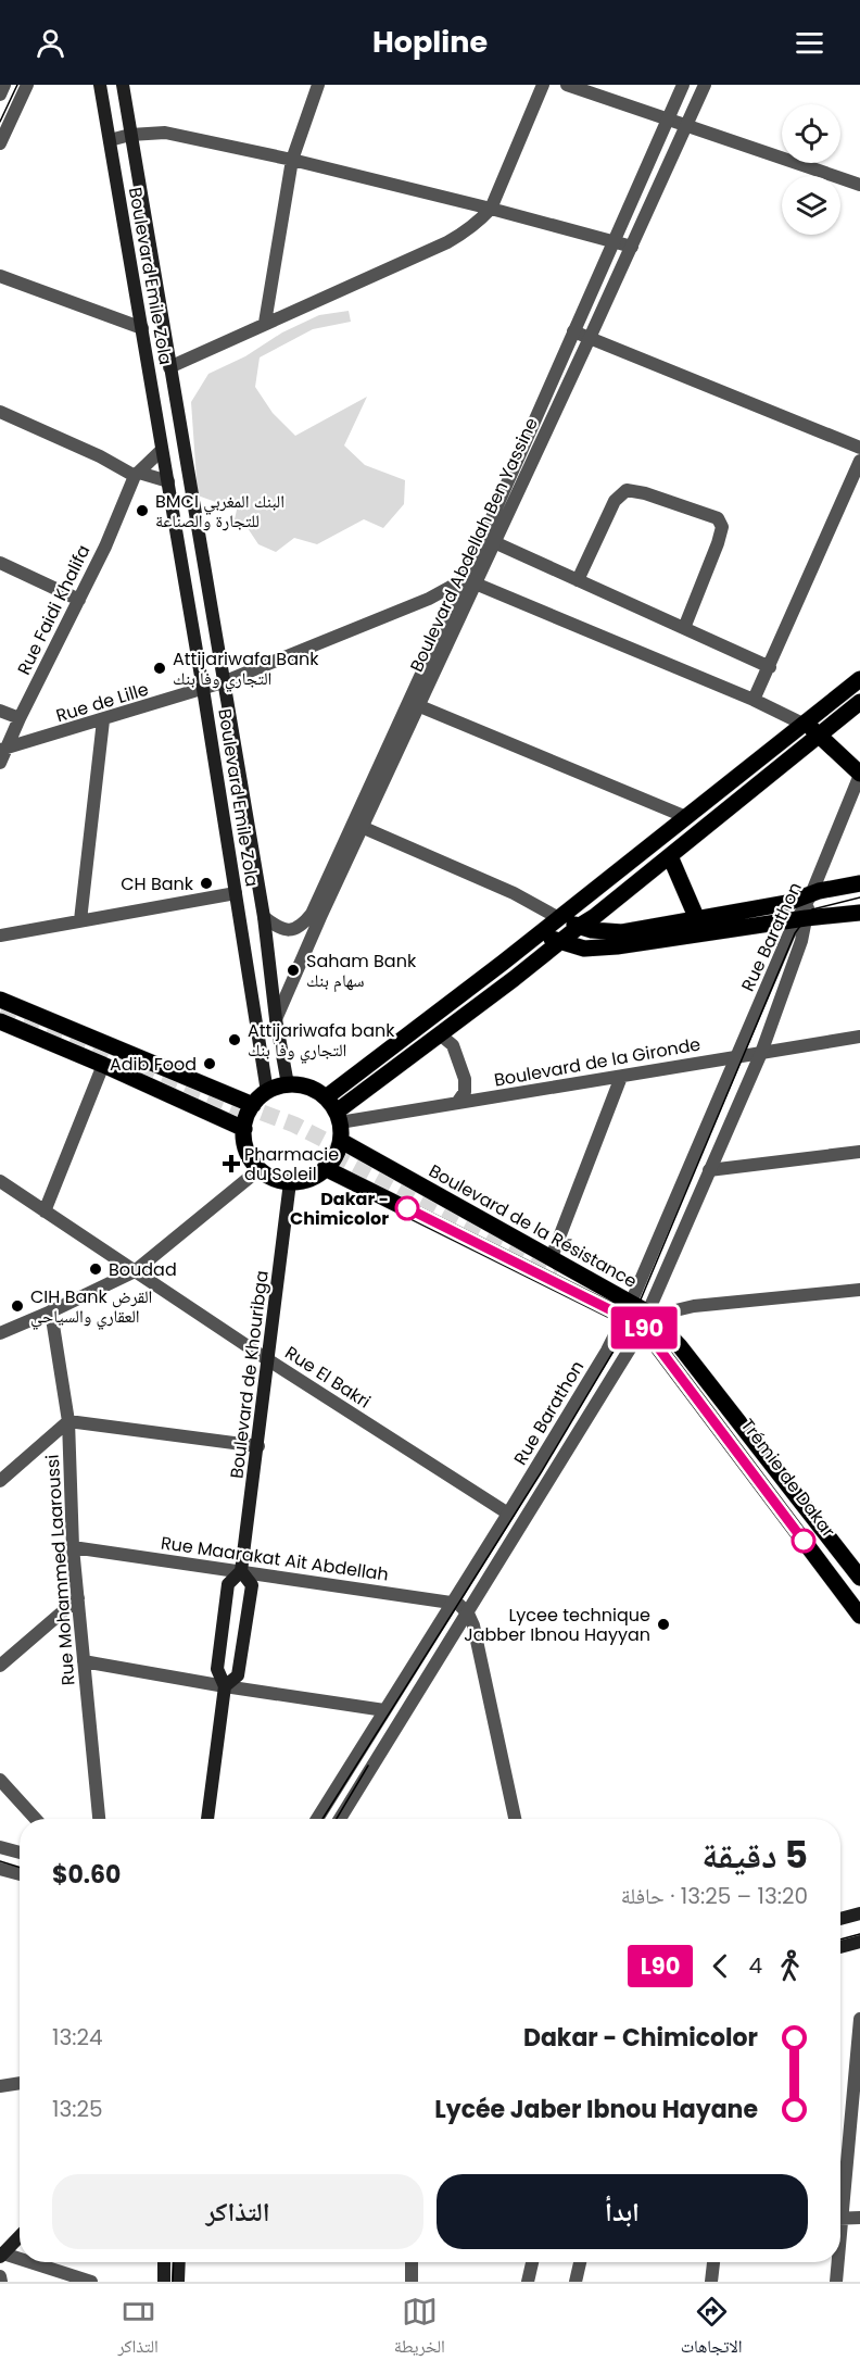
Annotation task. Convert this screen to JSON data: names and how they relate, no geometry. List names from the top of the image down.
{
  "streets": {
    "main road": [
      "Boulevard Emile Zola",
      "Boulevard de la Résistance",
      "Boulevard de Khouribga",
      "Trémie de Dakar"
    ],
    "street": [
      "Boulevard Abdellah Ben Yassine",
      "Rue Faidi Khalifa",
      "Rue de Lille",
      "Rue Barathon",
      "Boulevard de la Gironde",
      "Rue El Bakri",
      "Rue Maarakat Ait Abdellah",
      "Rue Mohammed Laaroussi"
    ]
  },
  "crossings": [
    ["Boulevard Emile Zola", "Boulevard Abdellah Ben Yassine"],
    ["Boulevard Emile Zola", "Rue Faidi Khalifa"],
    ["Boulevard Emile Zola", "Rue de Lille"],
    ["Boulevard Emile Zola", "Boulevard de la Gironde"],
    ["Boulevard Emile Zola", "Boulevard de la Résistance"],
    ["Boulevard Emile Zola", "Boulevard de Khouribga"],
    ["Boulevard Abdellah Ben Yassine", "Rue de Lille"],
    ["Rue Faidi Khalifa", "Rue de Lille"],
    ["Rue Barathon", "Boulevard de la Gironde"],
    ["Rue Barathon", "Boulevard de la Résistance"],
    ["Rue Barathon", "Rue El Bakri"],
    ["Rue Barathon", "Rue Maarakat Ait Abdellah"],
    ["Boulevard de la Gironde", "Boulevard de la Résistance"],
    ["Boulevard de la Gironde", "Boulevard de Khouribga"],
    ["Boulevard de la Résistance", "Boulevard de Khouribga"],
    ["Boulevard de Khouribga", "Rue El Bakri"],
    ["Boulevard de Khouribga", "Rue Maarakat Ait Abdellah"],
    ["Rue Maarakat Ait Abdellah", "Rue Mohammed Laaroussi"]
  ],
  "places": {
    "other": [
      "BMCI البنك المغربي للتجارة والصناعة",
      "Attijariwafa Bank التجاري وفا بنك",
      "CH Bank",
      "Saham Bank سهام بنك",
      "Attijariwafa bank التجاري وفا بنك",
      "Adib Food",
      "Dakar - Chimicolor",
      "Boudad",
      "CIH Bank القرض العقاري والسياحي",
      "Lycee technique Jabber Ibnou Hayyan"
    ],
    "health": ["Pharmacie du Soleil"]
  },
  "lines": ["bus line L90"],
  "page": {
    "header": "Hopline",
    "on_map": "L90",
    "heading": ["5 دقيقة", "13:20 – 13:25 · حافلة", "$0.60"],
    "legs": ["4", "L90"],
    "list": [
      {
        "name": "Dakar - Chimicolor",
        "value": "13:24"
      },
      {
        "name": "Lycée Jaber Ibnou Hayane",
        "value": "13:25"
      }
    ],
    "buttons": ["ابدأ", "التذاكر"],
    "tabs": ["الاتجاهات", "الخريطة", "التذاكر"]
  }
}
